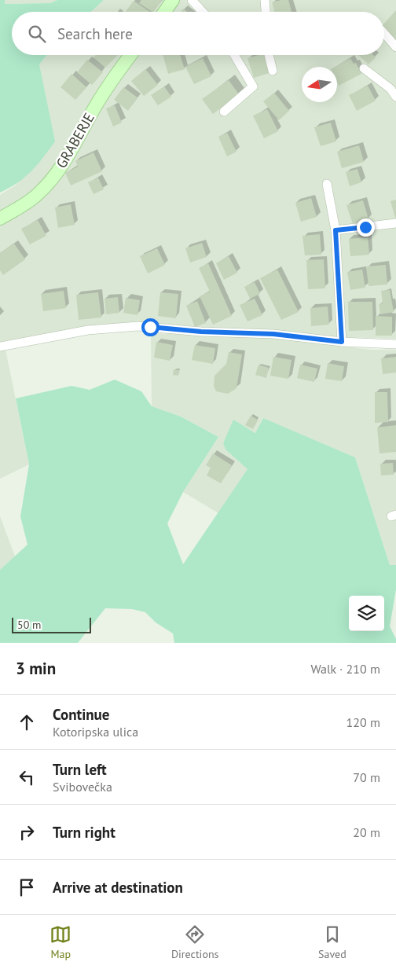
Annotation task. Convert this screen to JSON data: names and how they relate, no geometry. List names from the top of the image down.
{
  "streets": {
    "street": ["GRABERJE"]
  },
  "scale_bar": "50 m",
  "north": "left",
  "page": {
    "search": "Search here",
    "scale": "50 m",
    "heading": ["3 min", "Walk · 210 m"],
    "list": [
      ["Continue", "Kotoripska ulica", "120 m"],
      ["Turn left", "Svibovečka", "70 m"],
      ["Turn right", "20 m"],
      "Arrive at destination"
    ],
    "nav": ["Map", "Directions", "Saved"]
  }
}
